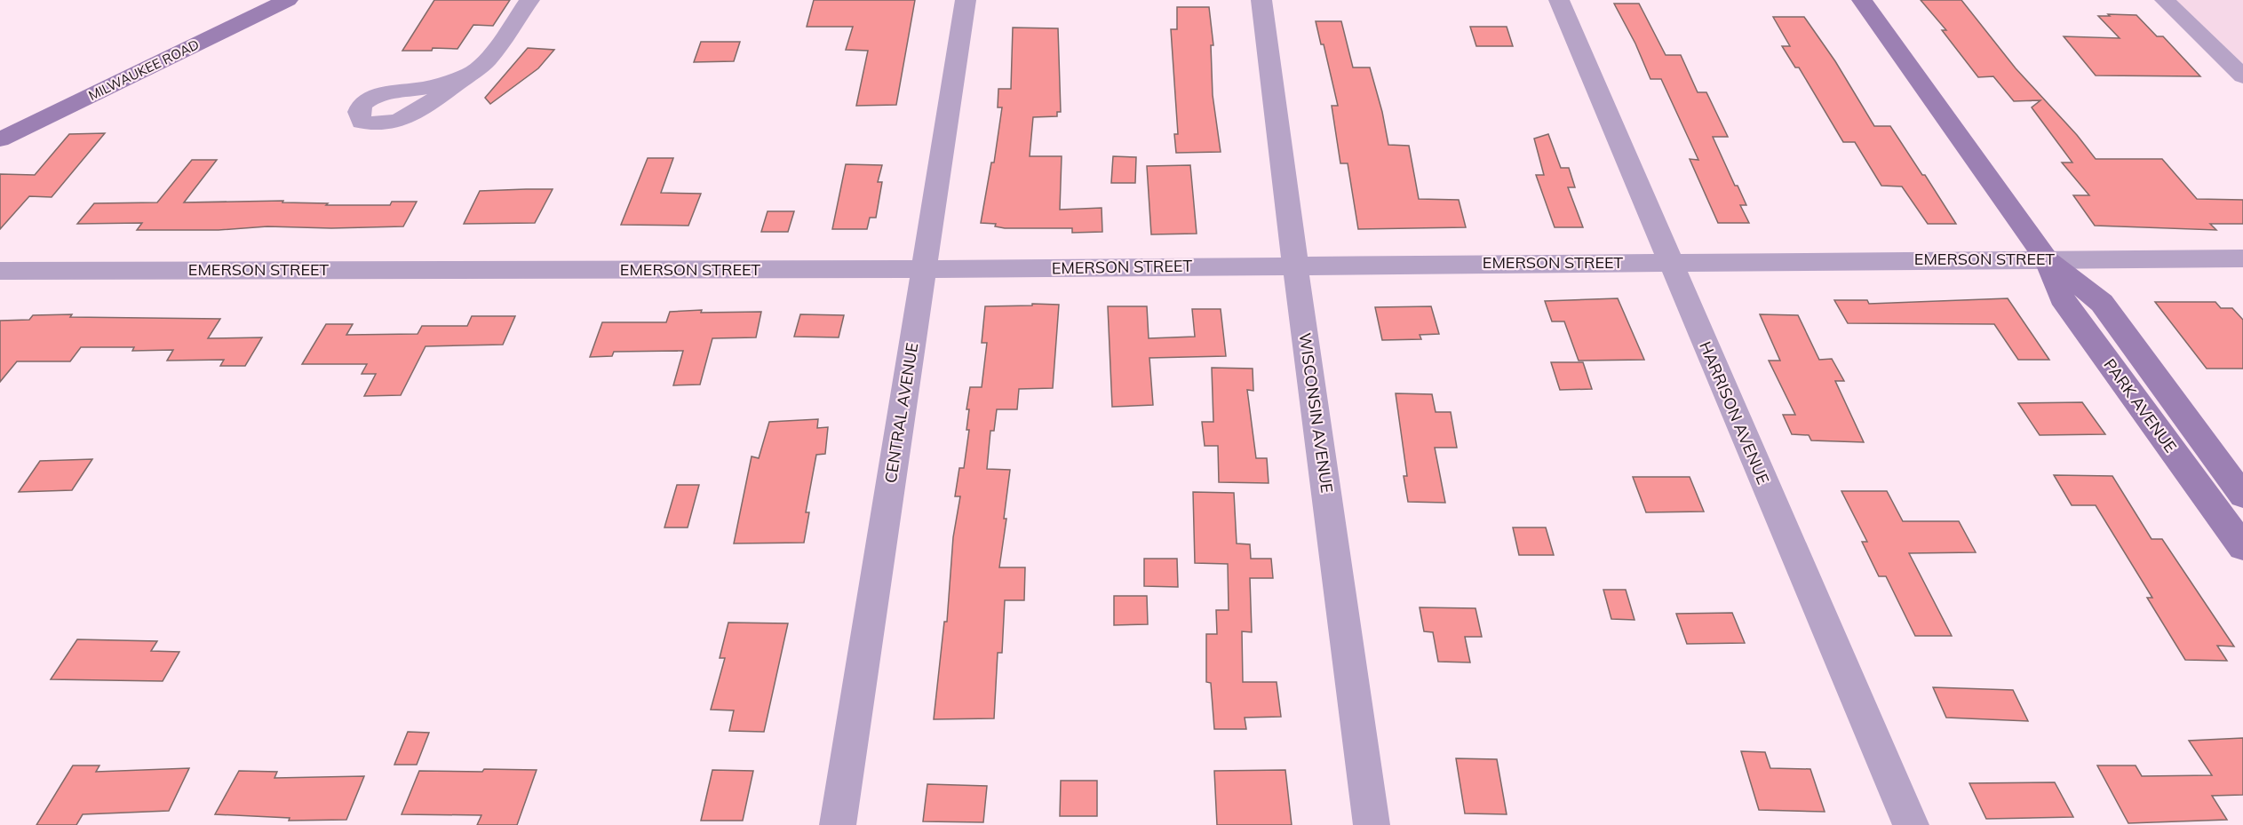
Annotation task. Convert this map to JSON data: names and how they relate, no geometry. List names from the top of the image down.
{
  "streets": {
    "street": [
      "MILWAUKEE ROAD",
      "EMERSON STREET",
      "PARK AVENUE",
      "CENTRAL AVENUE",
      "WISCONSIN AVENUE",
      "HARRISON AVENUE"
    ]
  },
  "crossings": [
    ["EMERSON STREET", "PARK AVENUE"],
    ["EMERSON STREET", "CENTRAL AVENUE"],
    ["EMERSON STREET", "WISCONSIN AVENUE"],
    ["EMERSON STREET", "HARRISON AVENUE"]
  ]
}
